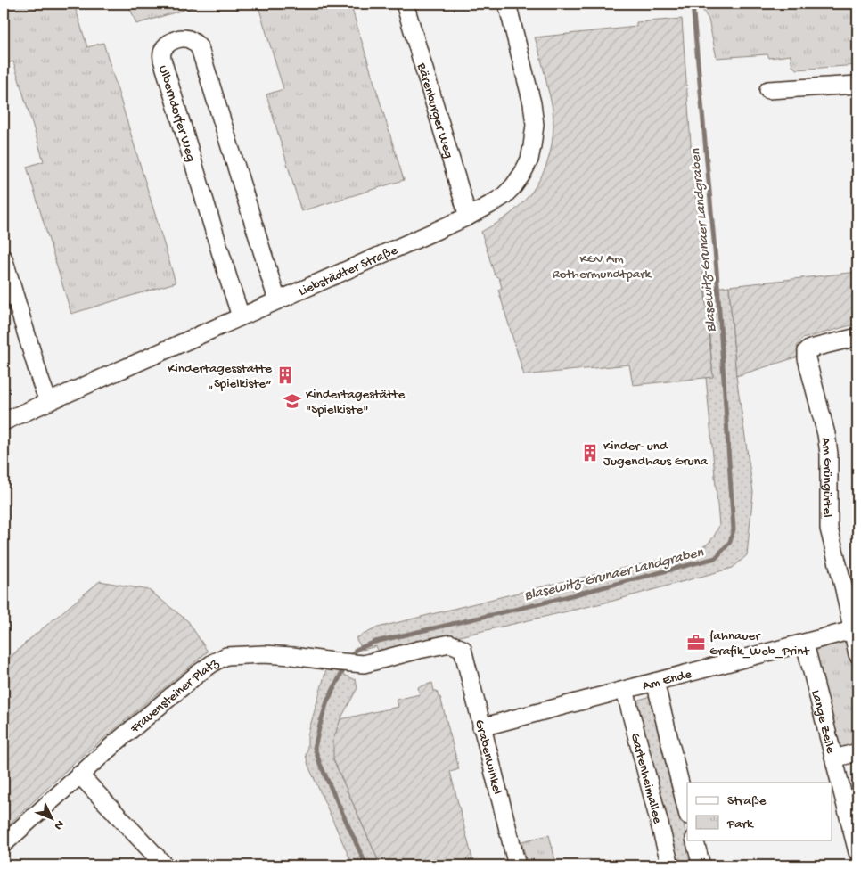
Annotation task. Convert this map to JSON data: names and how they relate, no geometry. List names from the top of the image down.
{
  "streets": {
    "street": [
      "Bärenburger Weg",
      "Ulberndorfer Weg",
      "Liebstädter Straße",
      "Am Grüngürtel",
      "Am Ende",
      "Frauensteiner Platz",
      "Lange Zeile",
      "Grabenwinkel",
      "Gartenheimallee"
    ]
  },
  "crossings": [
    ["Bärenburger Weg", "Liebstädter Straße"],
    ["Ulberndorfer Weg", "Liebstädter Straße"],
    ["Am Grüngürtel", "Am Ende"],
    ["Am Ende", "Lange Zeile"],
    ["Am Ende", "Grabenwinkel"],
    ["Am Ende", "Gartenheimallee"],
    ["Frauensteiner Platz", "Grabenwinkel"]
  ],
  "water": ["Blasewitz‐Grunaer Landgraben"],
  "parks": ["KGV Am Rothermundtpark"],
  "places": {
    "building": ["Kindertagesstätte „Spielkiste“", "Kinder- und Jugendhaus Gruna"],
    "school or university": ["Kindertagestätte \"Spielkiste\""],
    "office": ["fahnauer Grafik_Web_Print"]
  },
  "legend": ["Straße", "Park"],
  "north": "bottom right"
}
